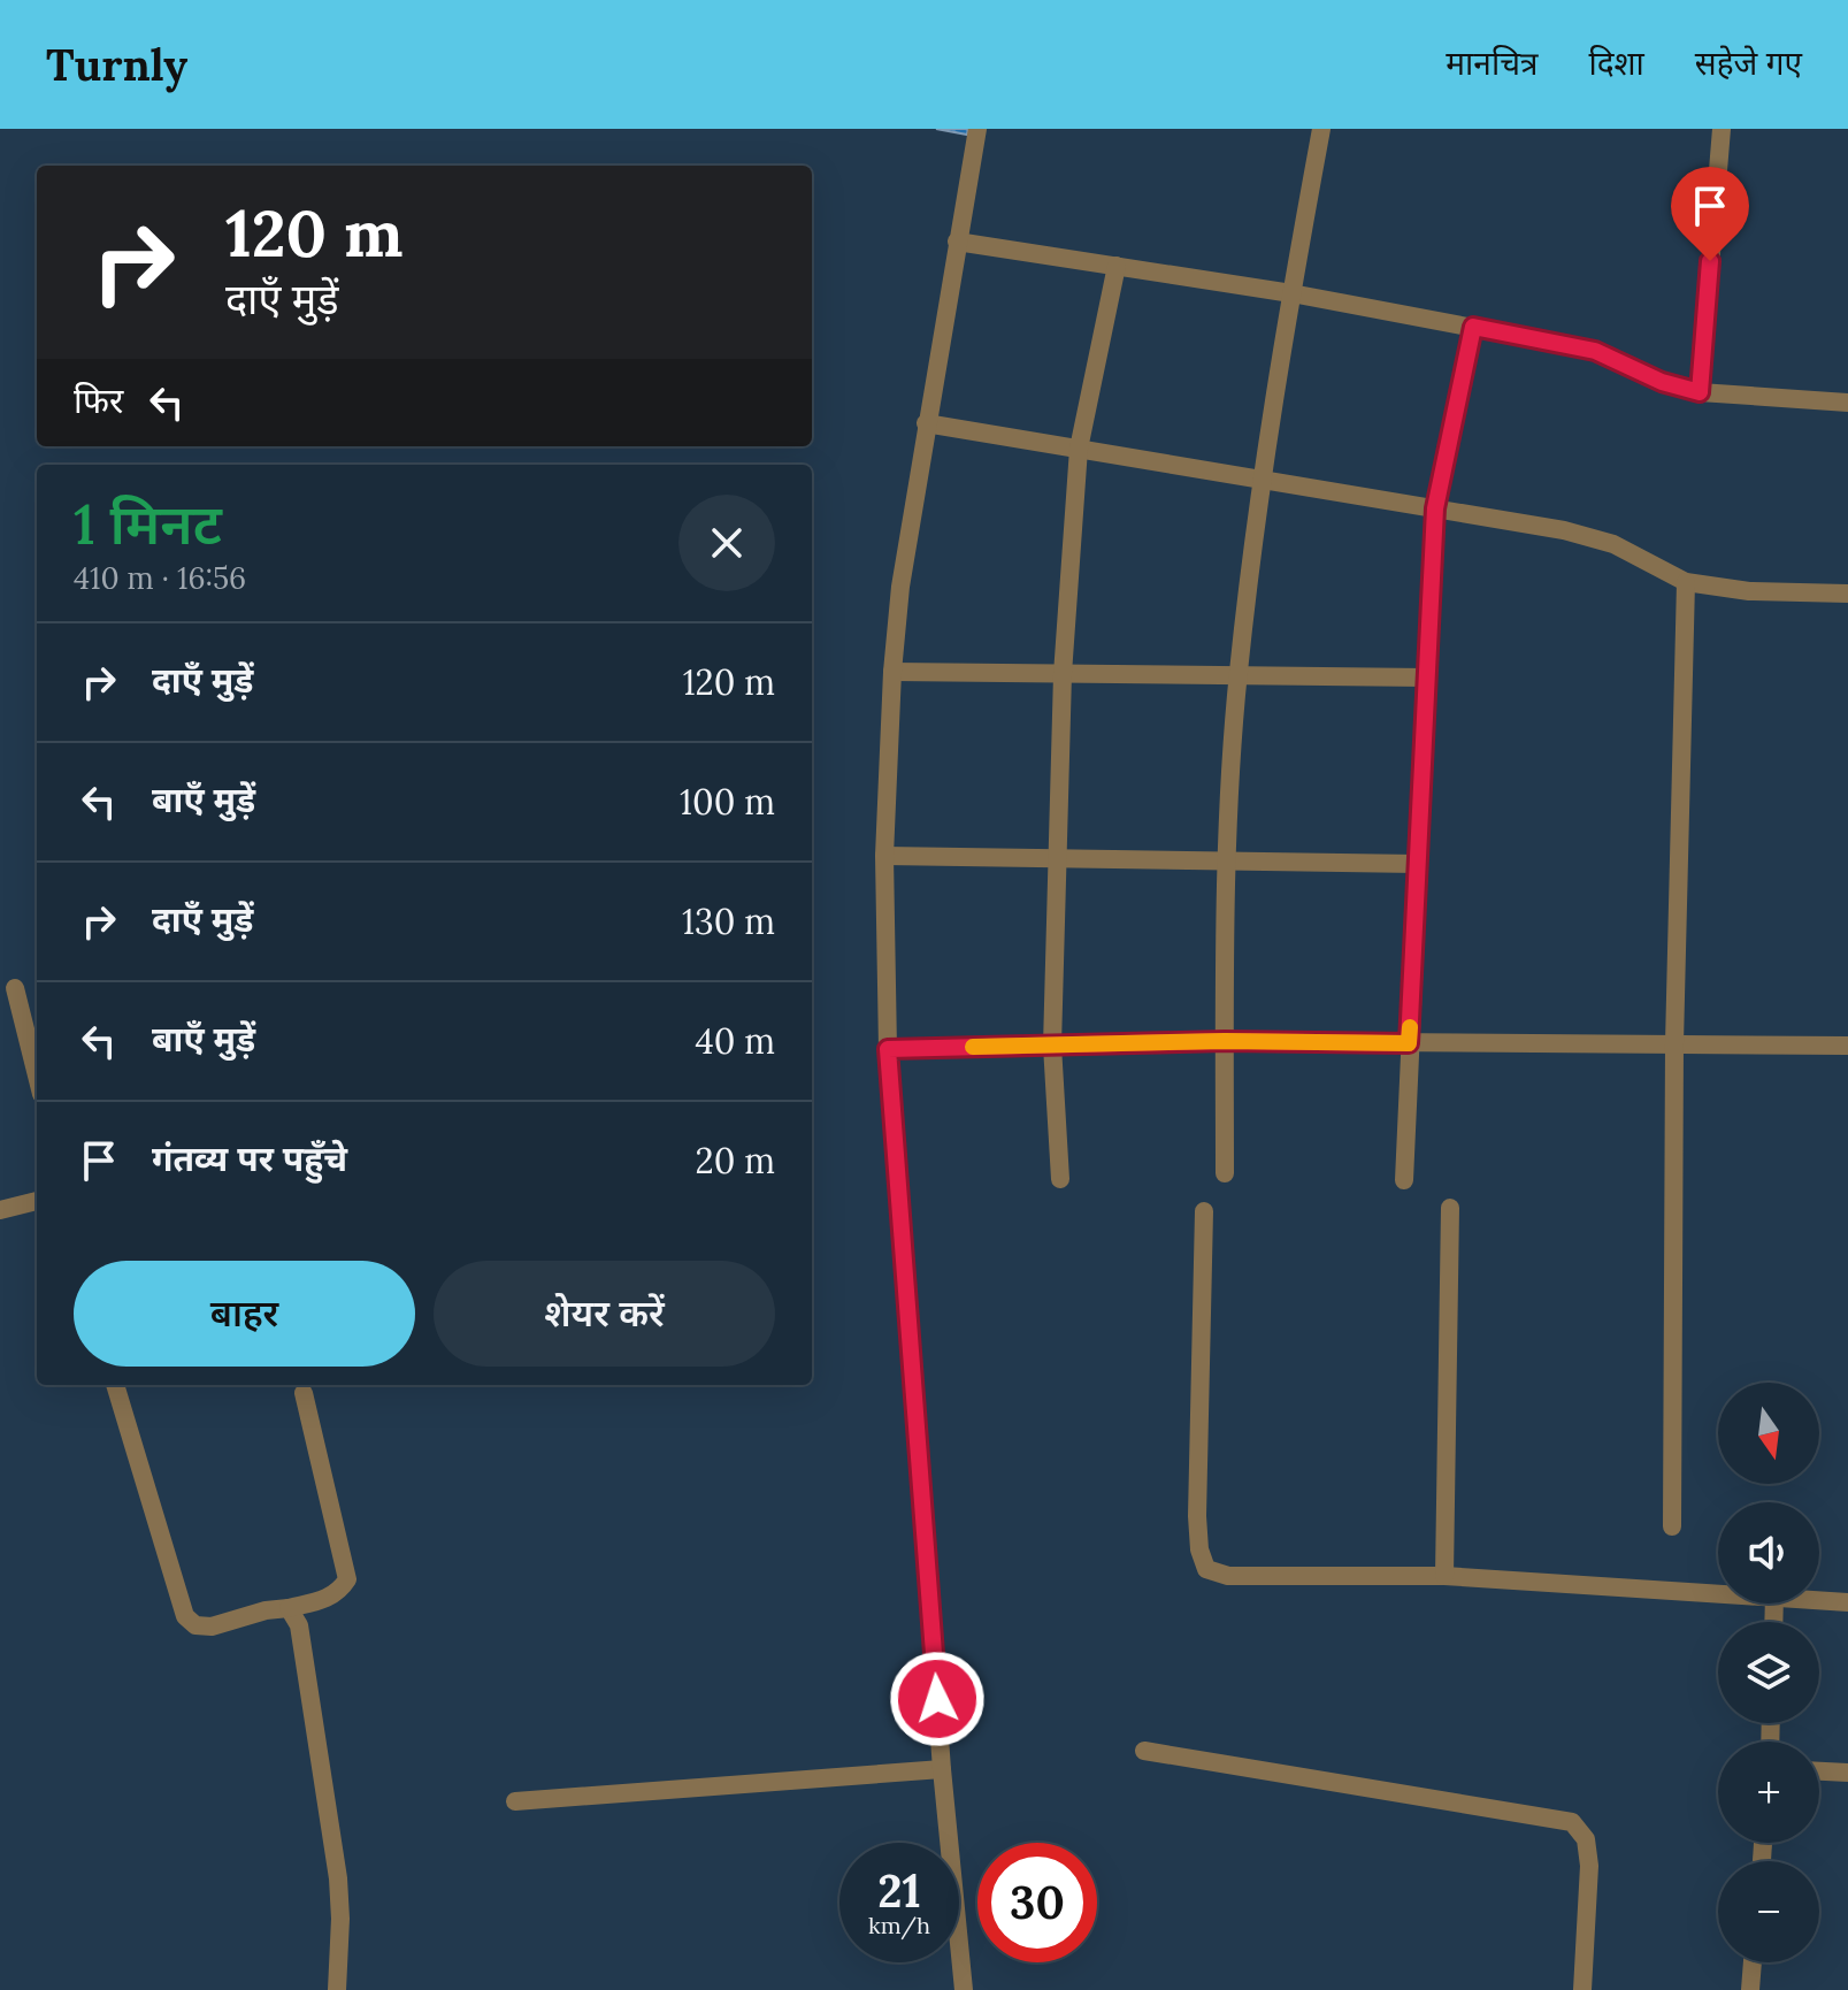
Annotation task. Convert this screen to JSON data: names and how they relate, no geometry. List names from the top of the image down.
{
  "north": "bottom",
  "page": {
    "header": "Turnly",
    "nav": ["मानचित्र", "दिशा", "सहेजे गए"],
    "turn": ["120 m", "दाएँ मुड़ें"],
    "then": "फिर",
    "heading": ["1 मिनट", "410 m · 16:56"],
    "list": [
      {
        "name": "दाएँ मुड़ें",
        "value": "120 m"
      },
      {
        "name": "बाएँ मुड़ें",
        "value": "100 m"
      },
      {
        "name": "दाएँ मुड़ें",
        "value": "130 m"
      },
      {
        "name": "बाएँ मुड़ें",
        "value": "40 m"
      },
      {
        "name": "गंतव्य पर पहुँचे",
        "value": "20 m"
      }
    ],
    "buttons": ["बाहर", "शेयर करें"],
    "map_buttons": ["+", "−"],
    "speed": "21 km/h",
    "limit": "30"
  }
}
